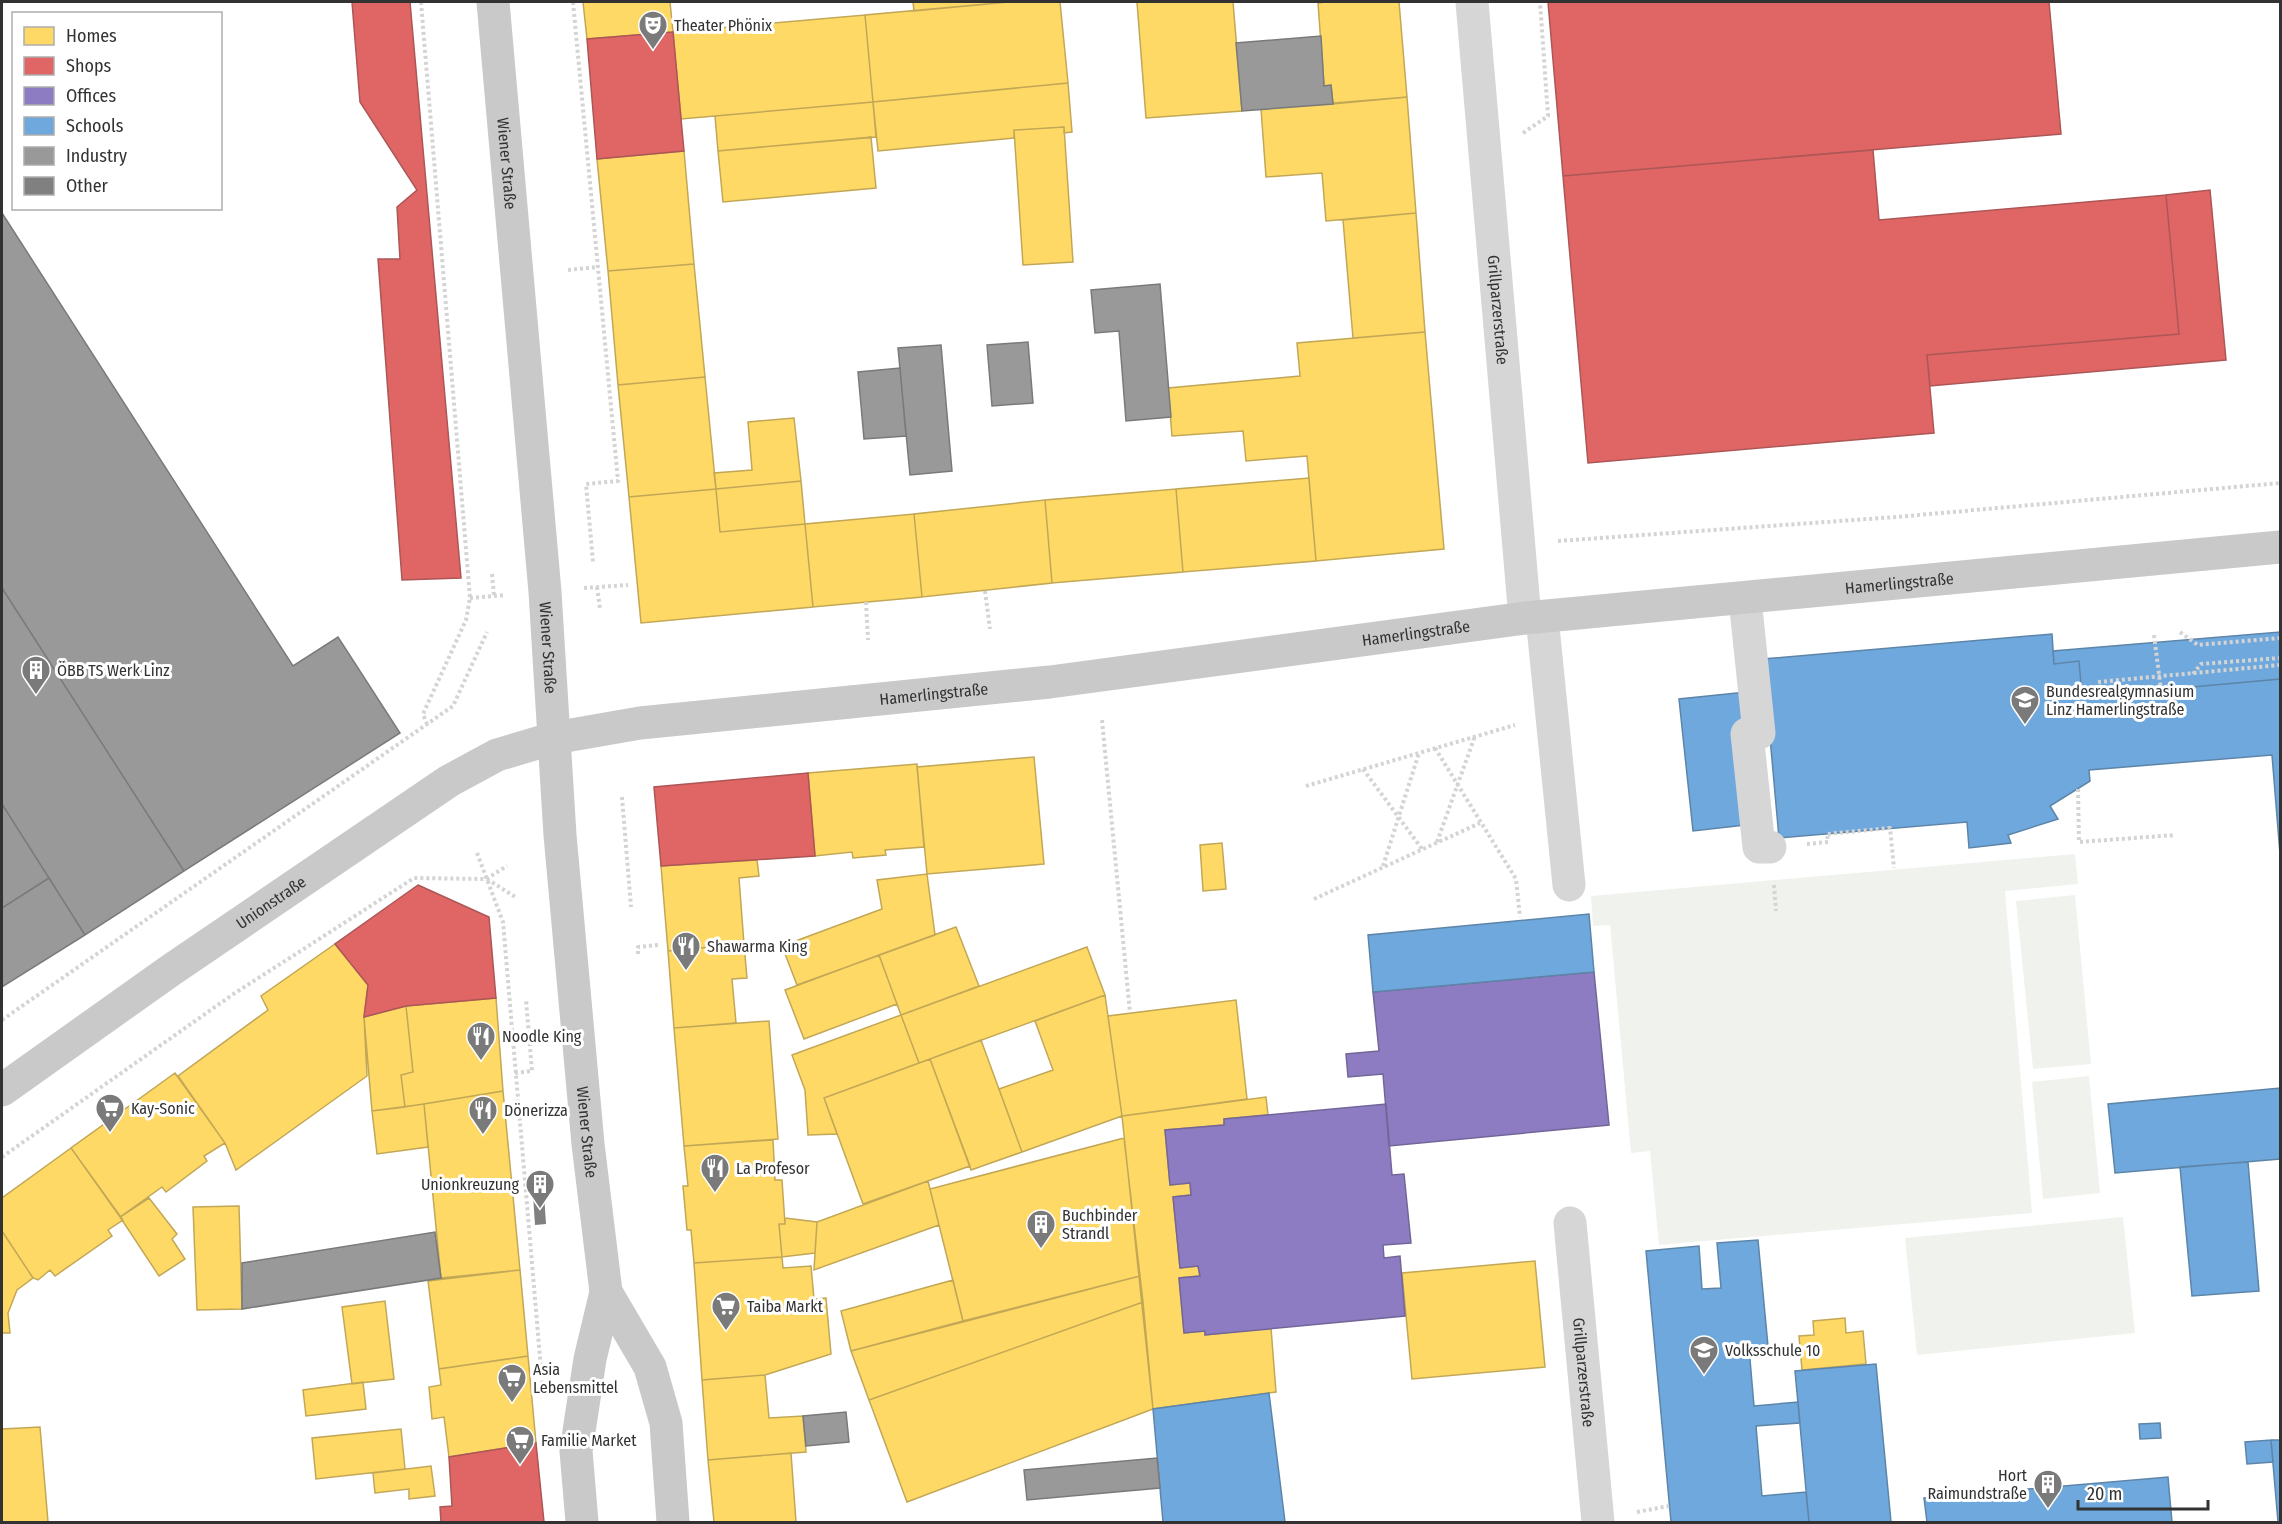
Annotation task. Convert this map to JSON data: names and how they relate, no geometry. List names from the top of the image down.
{
  "streets": {
    "main road": ["Wiener Straße", "Hamerlingstraße", "Unionstraße"],
    "street": ["Grillparzerstraße"]
  },
  "crossings": [
    ["Wiener Straße", "Hamerlingstraße"],
    ["Wiener Straße", "Unionstraße"],
    ["Grillparzerstraße", "Hamerlingstraße"],
    ["Hamerlingstraße", "Unionstraße"]
  ],
  "places": {
    "theatre": ["Theater Phönix"],
    "building": [
      "ÖBB TS Werk Linz",
      "Unionkreuzung",
      "Buchbinder Strandl",
      "Hort Raimundstraße"
    ],
    "school or university": ["Bundesrealgymnasium Linz Hamerlingstraße", "Volksschule 10"],
    "restaurant": [
      "Shawarma King",
      "Noodle King",
      "Dönerizza",
      "La Profesor"
    ],
    "supermarket": [
      "Kay-Sonic",
      "Taiba Markt",
      "Asia Lebensmittel",
      "Familie Market"
    ]
  },
  "legend": [
    "Homes",
    "Shops",
    "Offices",
    "Schools",
    "Industry",
    "Other"
  ],
  "scale_bar": "20 m"
}
